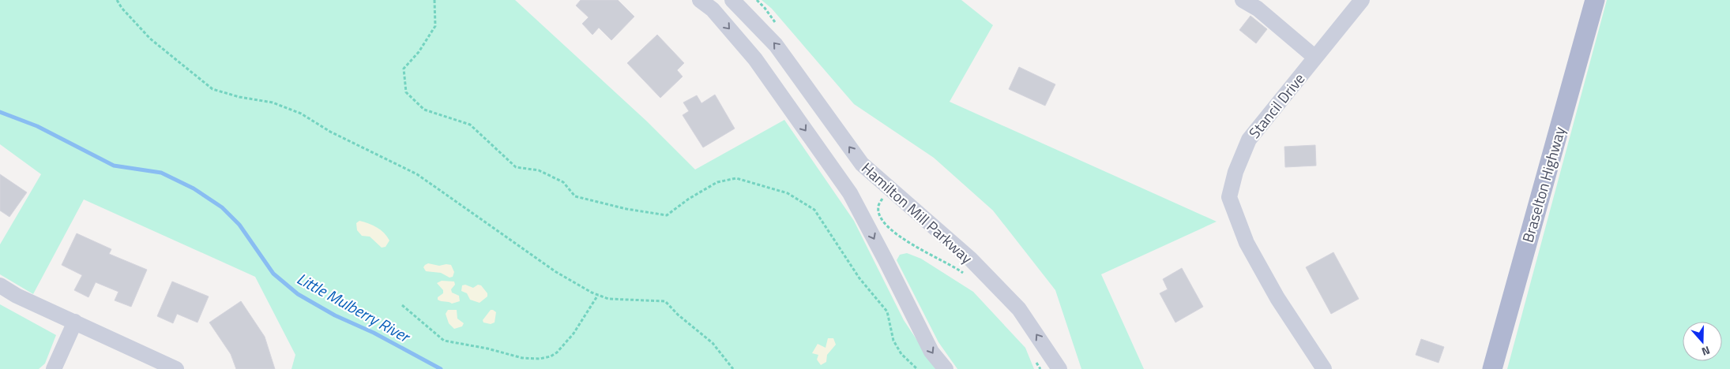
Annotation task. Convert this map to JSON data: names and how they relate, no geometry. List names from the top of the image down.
{
  "streets": {
    "main road": ["Braselton Highway"],
    "street": ["Stancil Drive", "Hamilton Mill Parkway"]
  },
  "water": ["Little Mulberry River"],
  "north": "bottom"
}
